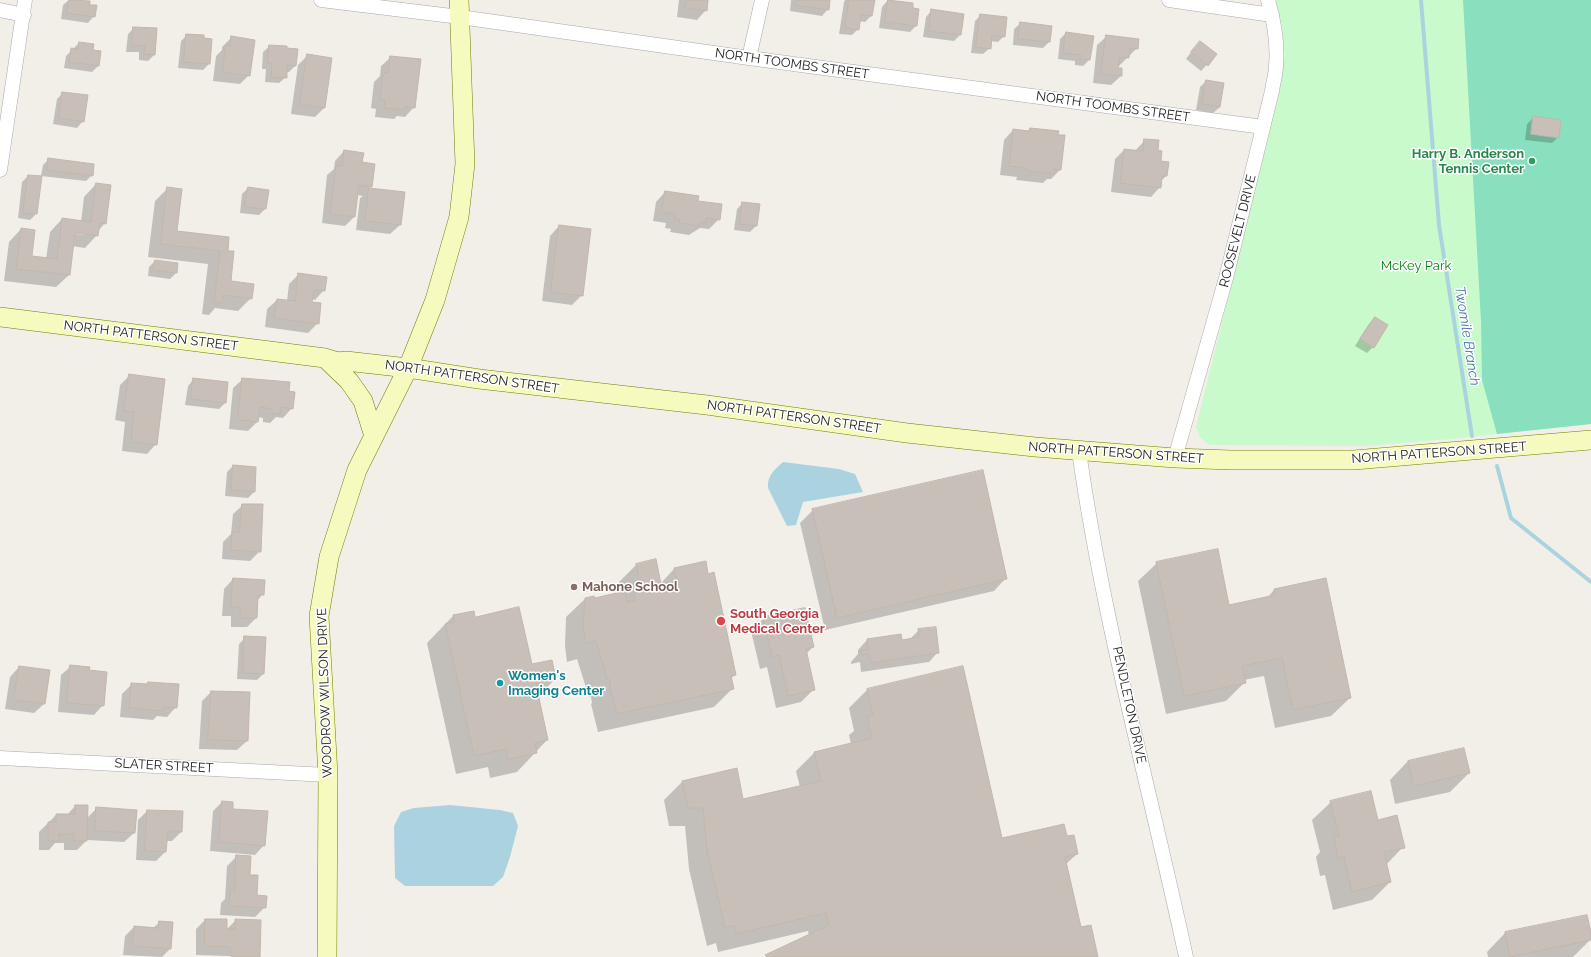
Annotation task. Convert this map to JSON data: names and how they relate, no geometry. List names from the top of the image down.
{
  "streets": {
    "main road": ["NORTH PATTERSON STREET", "WOODROW WILSON DRIVE"],
    "street": [
      "NORTH TOOMBS STREET",
      "ROOSEVELT DRIVE",
      "PENDLETON DRIVE",
      "SLATER STREET"
    ]
  },
  "crossings": [
    ["NORTH TOOMBS STREET", "ROOSEVELT DRIVE"],
    ["NORTH TOOMBS STREET", "WOODROW WILSON DRIVE"],
    ["ROOSEVELT DRIVE", "NORTH PATTERSON STREET"],
    ["NORTH PATTERSON STREET", "WOODROW WILSON DRIVE"],
    ["NORTH PATTERSON STREET", "PENDLETON DRIVE"],
    ["WOODROW WILSON DRIVE", "SLATER STREET"]
  ],
  "water": ["Twomile Branch"],
  "parks": ["McKey Park"],
  "places": [
    "Harry B. Anderson Tennis Center",
    "Mahone School",
    "South Georgia Medical Center",
    "Women's Imaging Center"
  ]
}
